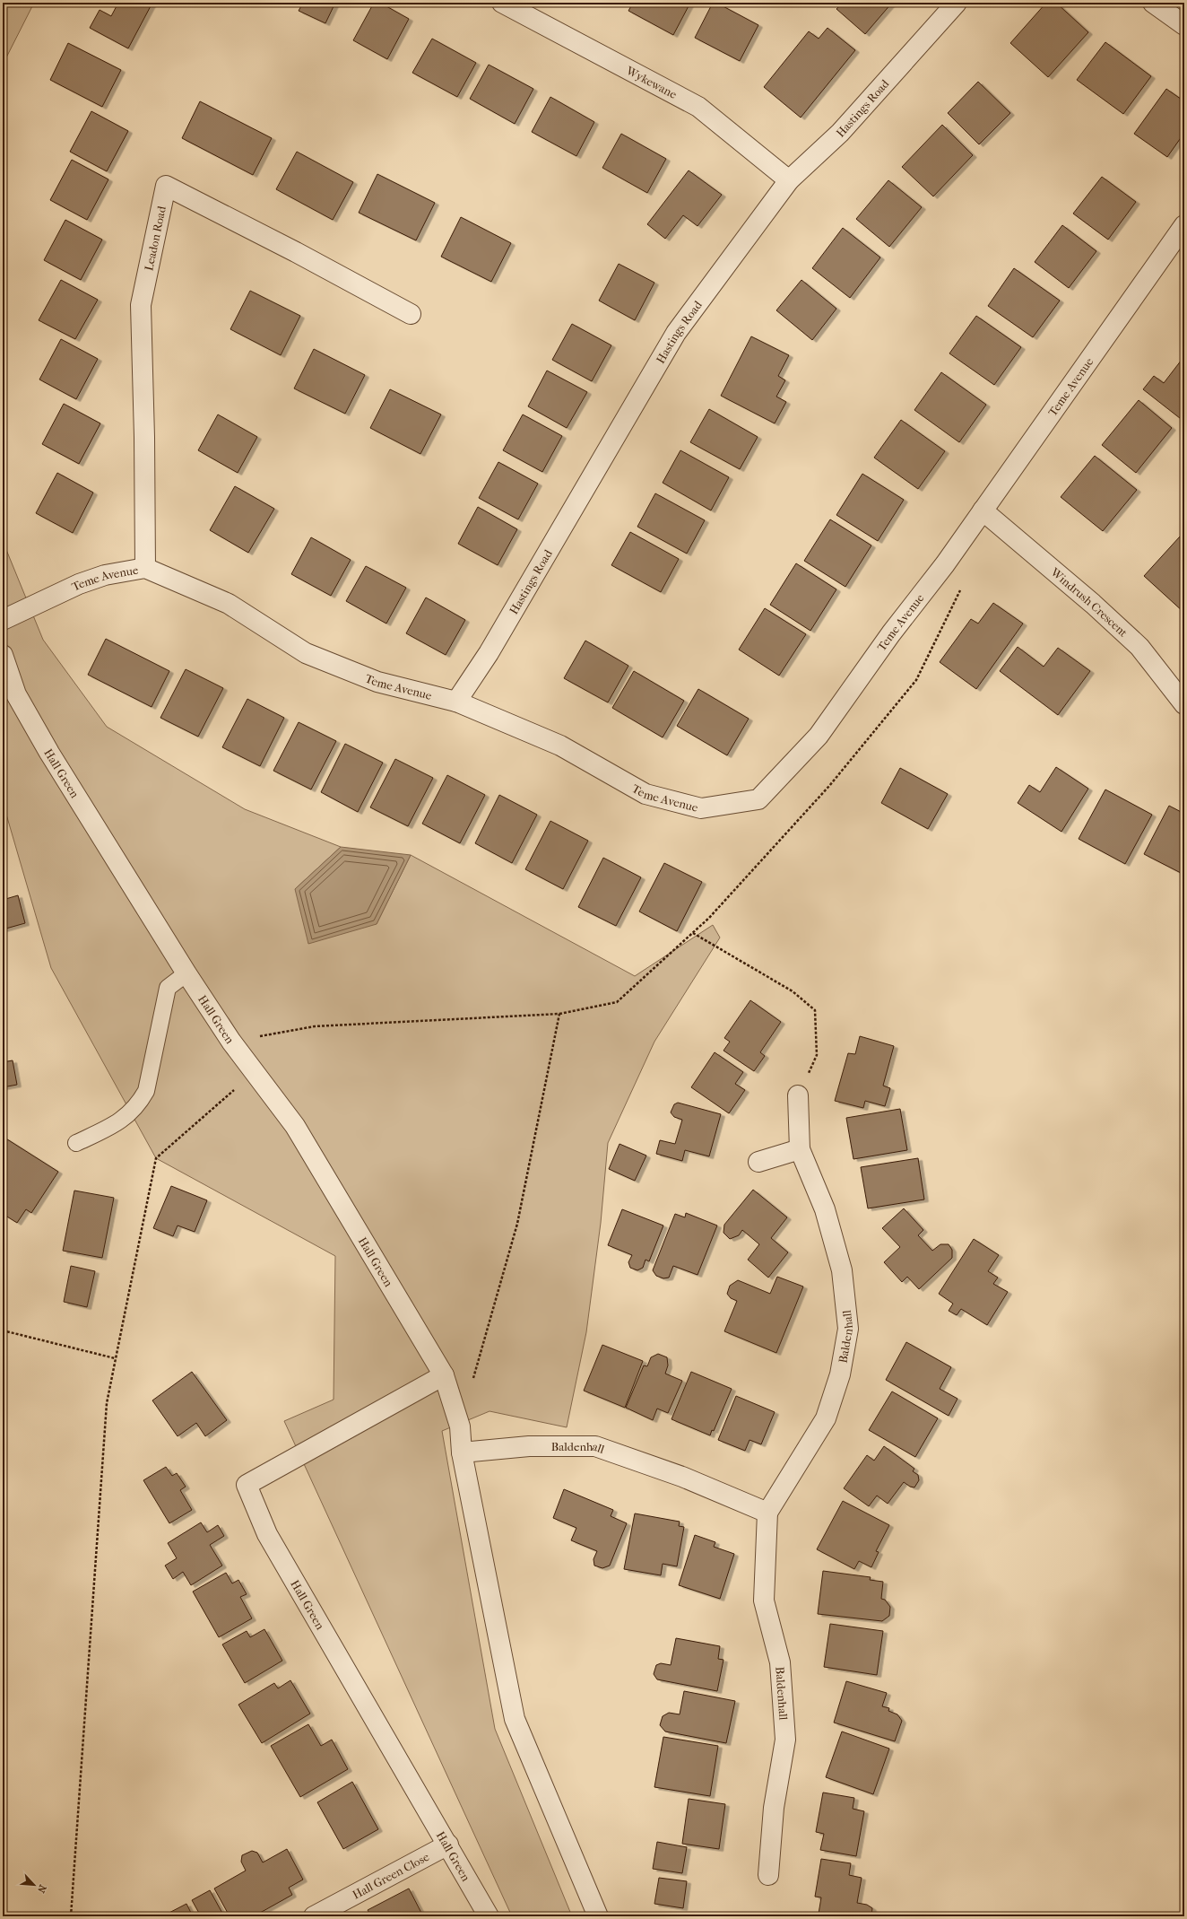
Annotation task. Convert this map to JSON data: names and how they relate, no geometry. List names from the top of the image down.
{
  "streets": {
    "street": [
      "Wykewane",
      "Hastings Road",
      "Leadon Road",
      "Teme Avenue",
      "Windrush Crescent",
      "Hall Green",
      "Baldenhall",
      "Hall Green Close"
    ]
  },
  "crossings": [
    ["Wykewane", "Hastings Road"],
    ["Hastings Road", "Teme Avenue"],
    ["Leadon Road", "Teme Avenue"],
    ["Teme Avenue", "Windrush Crescent"],
    ["Hall Green", "Baldenhall"],
    ["Hall Green", "Hall Green Close"]
  ],
  "north": "bottom right"
}
